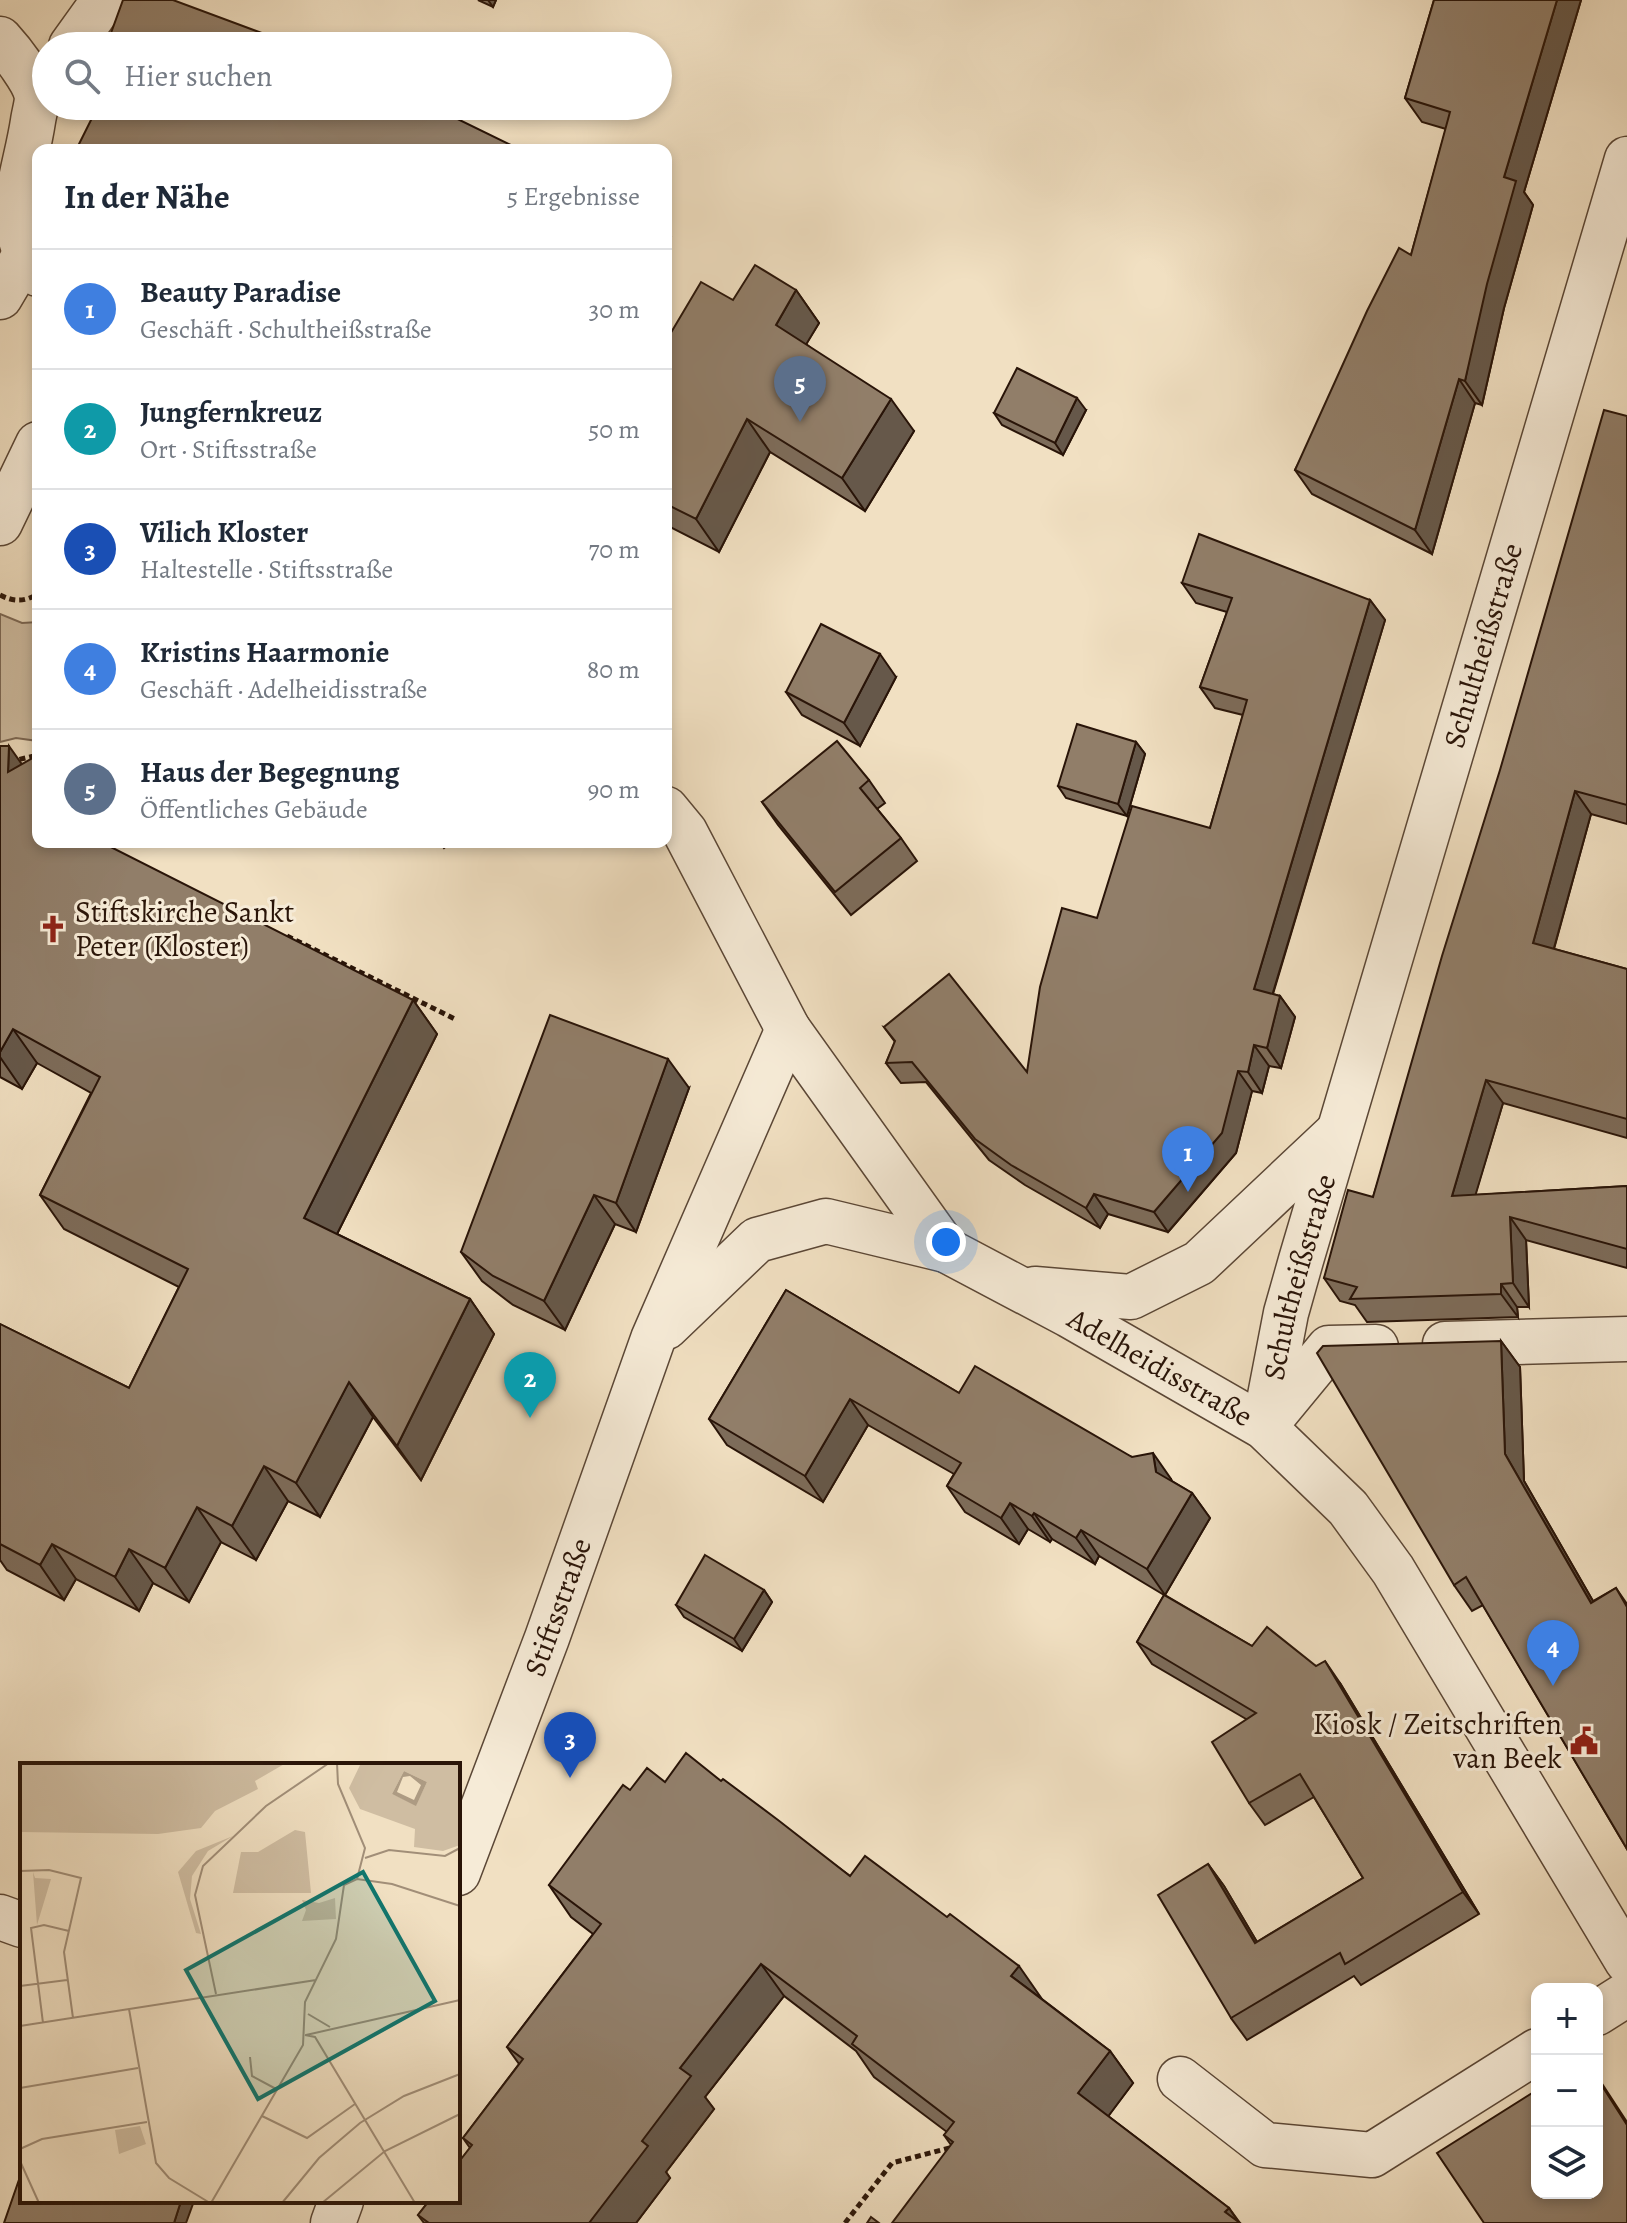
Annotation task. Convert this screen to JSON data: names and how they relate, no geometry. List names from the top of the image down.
{
  "streets": {
    "street": ["Schultheißstraße", "Adelheidisstraße", "Stiftsstraße"]
  },
  "crossings": [
    ["Schultheißstraße", "Adelheidisstraße"],
    ["Adelheidisstraße", "Stiftsstraße"]
  ],
  "places": {
    "church": ["Stiftskirche Sankt Peter (Kloster)"],
    "public building": ["Kiosk / Zeitschriften van Beek"]
  },
  "page": {
    "search": "Hier suchen",
    "heading": ["In der Nähe", "5 Ergebnisse"],
    "list": [
      {
        "mark": "1",
        "name": "Beauty Paradise",
        "note": "Geschäft · Schultheißstraße",
        "value": "30 m"
      },
      {
        "mark": "2",
        "name": "Jungfernkreuz",
        "note": "Ort · Stiftsstraße",
        "value": "50 m"
      },
      {
        "mark": "3",
        "name": "Vilich Kloster",
        "note": "Haltestelle · Stiftsstraße",
        "value": "70 m"
      },
      {
        "mark": "4",
        "name": "Kristins Haarmonie",
        "note": "Geschäft · Adelheidisstraße",
        "value": "80 m"
      },
      {
        "mark": "5",
        "name": "Haus der Begegnung",
        "note": "Öffentliches Gebäude",
        "value": "90 m"
      }
    ],
    "pins": [
      "5",
      "1",
      "2",
      "4",
      "3"
    ],
    "map_buttons": ["+", "−"]
  }
}
